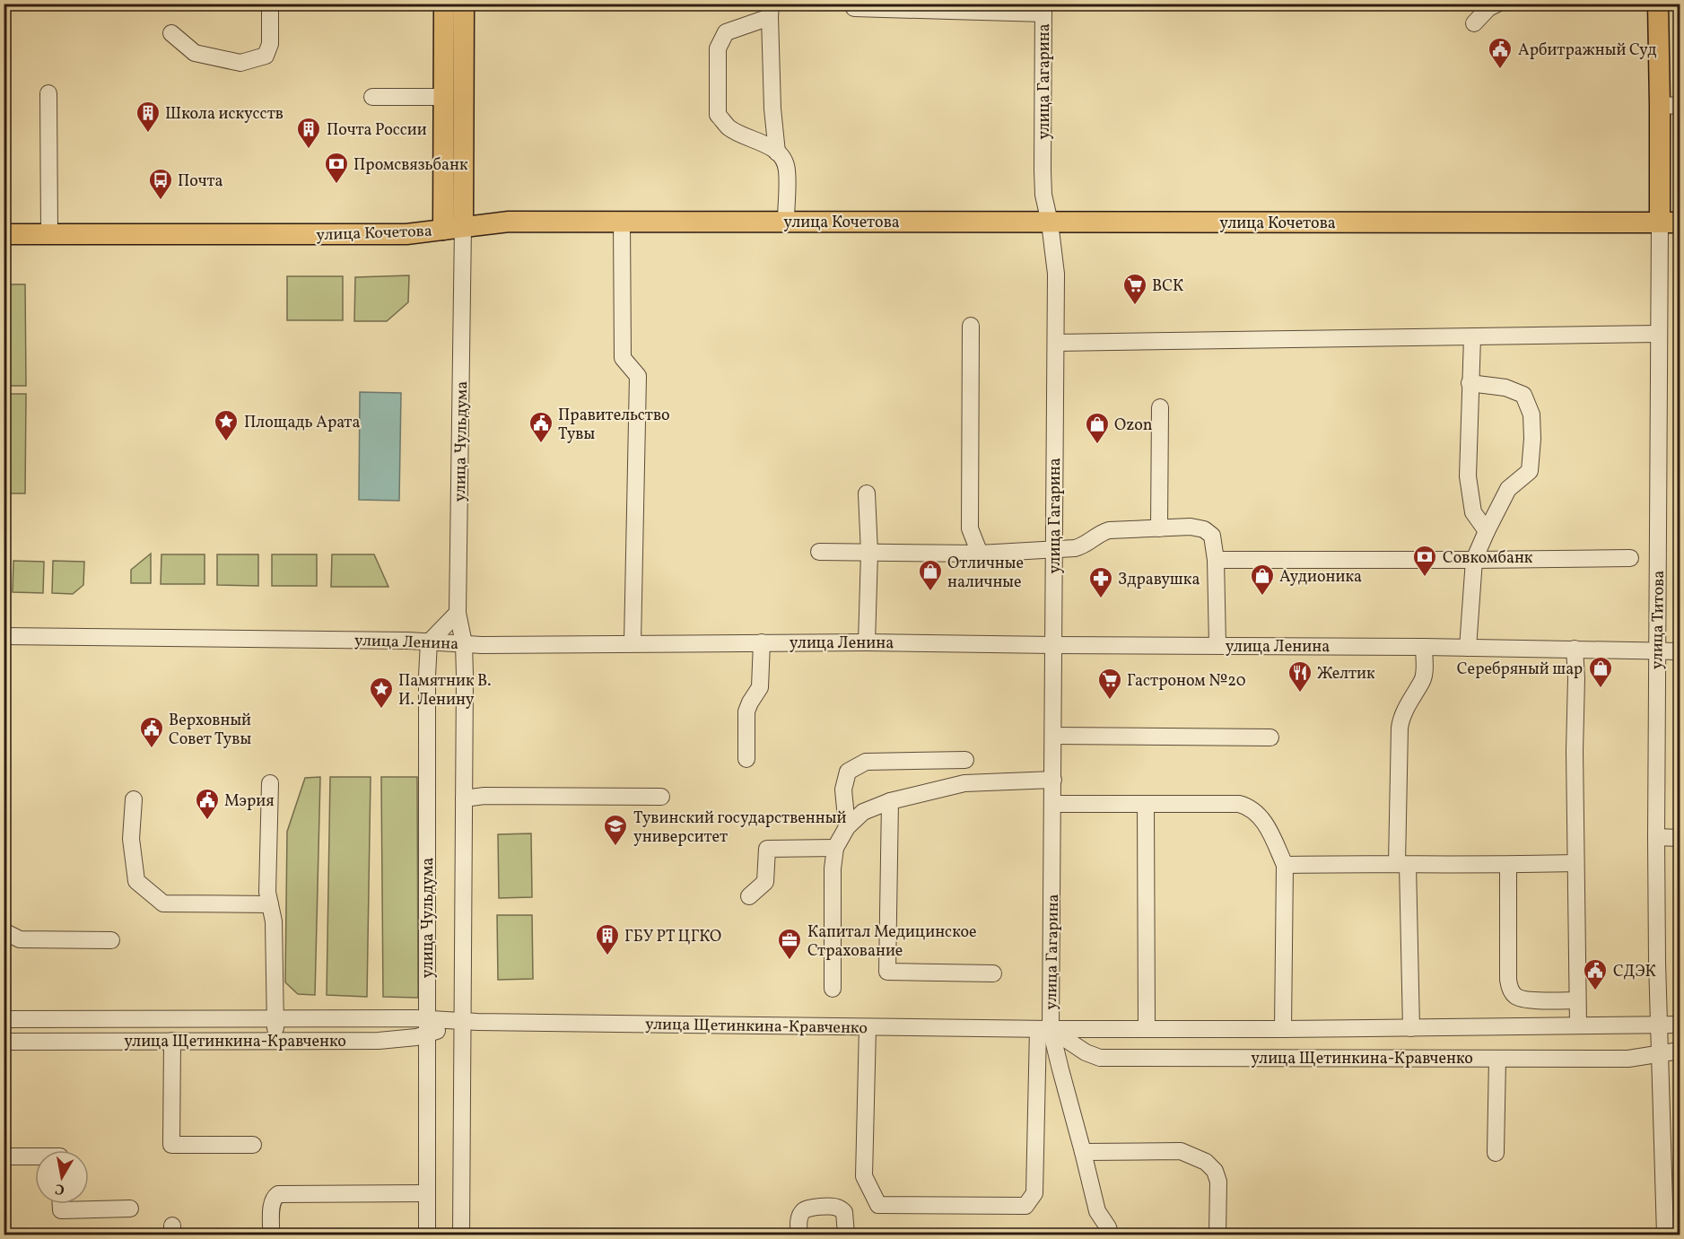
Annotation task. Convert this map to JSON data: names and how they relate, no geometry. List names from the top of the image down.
{
  "streets": {
    "main road": ["улица Кочетова", "улица Чульдума", "улица Титова"],
    "street": ["улица Гагарина", "улица Ленина", "улица Щетинкина-Кравченко"]
  },
  "crossings": [
    ["улица Гагарина", "улица Кочетова"],
    ["улица Гагарина", "улица Ленина"],
    ["улица Гагарина", "улица Щетинкина-Кравченко"],
    ["улица Кочетова", "улица Чульдума"],
    ["улица Кочетова", "улица Титова"],
    ["улица Чульдума", "улица Ленина"],
    ["улица Чульдума", "улица Щетинкина-Кравченко"],
    ["улица Титова", "улица Ленина"],
    ["улица Титова", "улица Щетинкина-Кравченко"]
  ],
  "places": {
    "public building": [
      "Арбитражный Суд",
      "Правительство Тувы",
      "Верховный Совет Тувы",
      "Мэрия",
      "СДЭК"
    ],
    "building": ["Школа искусств", "Почта России", "ГБУ РТ ЦГКО"],
    "bank": ["Промсвязьбанк", "Совкомбанк"],
    "bus stop": ["Почта"],
    "supermarket": ["ВСК", "Гастроном №20"],
    "place": ["Площадь Арата", "Памятник В. И. Ленину"],
    "shop": [
      "Ozon",
      "Отличные наличные",
      "Аудионика",
      "Серебряный шар"
    ],
    "pharmacy": ["Здравушка"],
    "restaurant": ["Желтик"],
    "school or university": ["Тувинский государственный университет"],
    "office": ["Капитал Медицинское Страхование"]
  },
  "north": "bottom"
}
